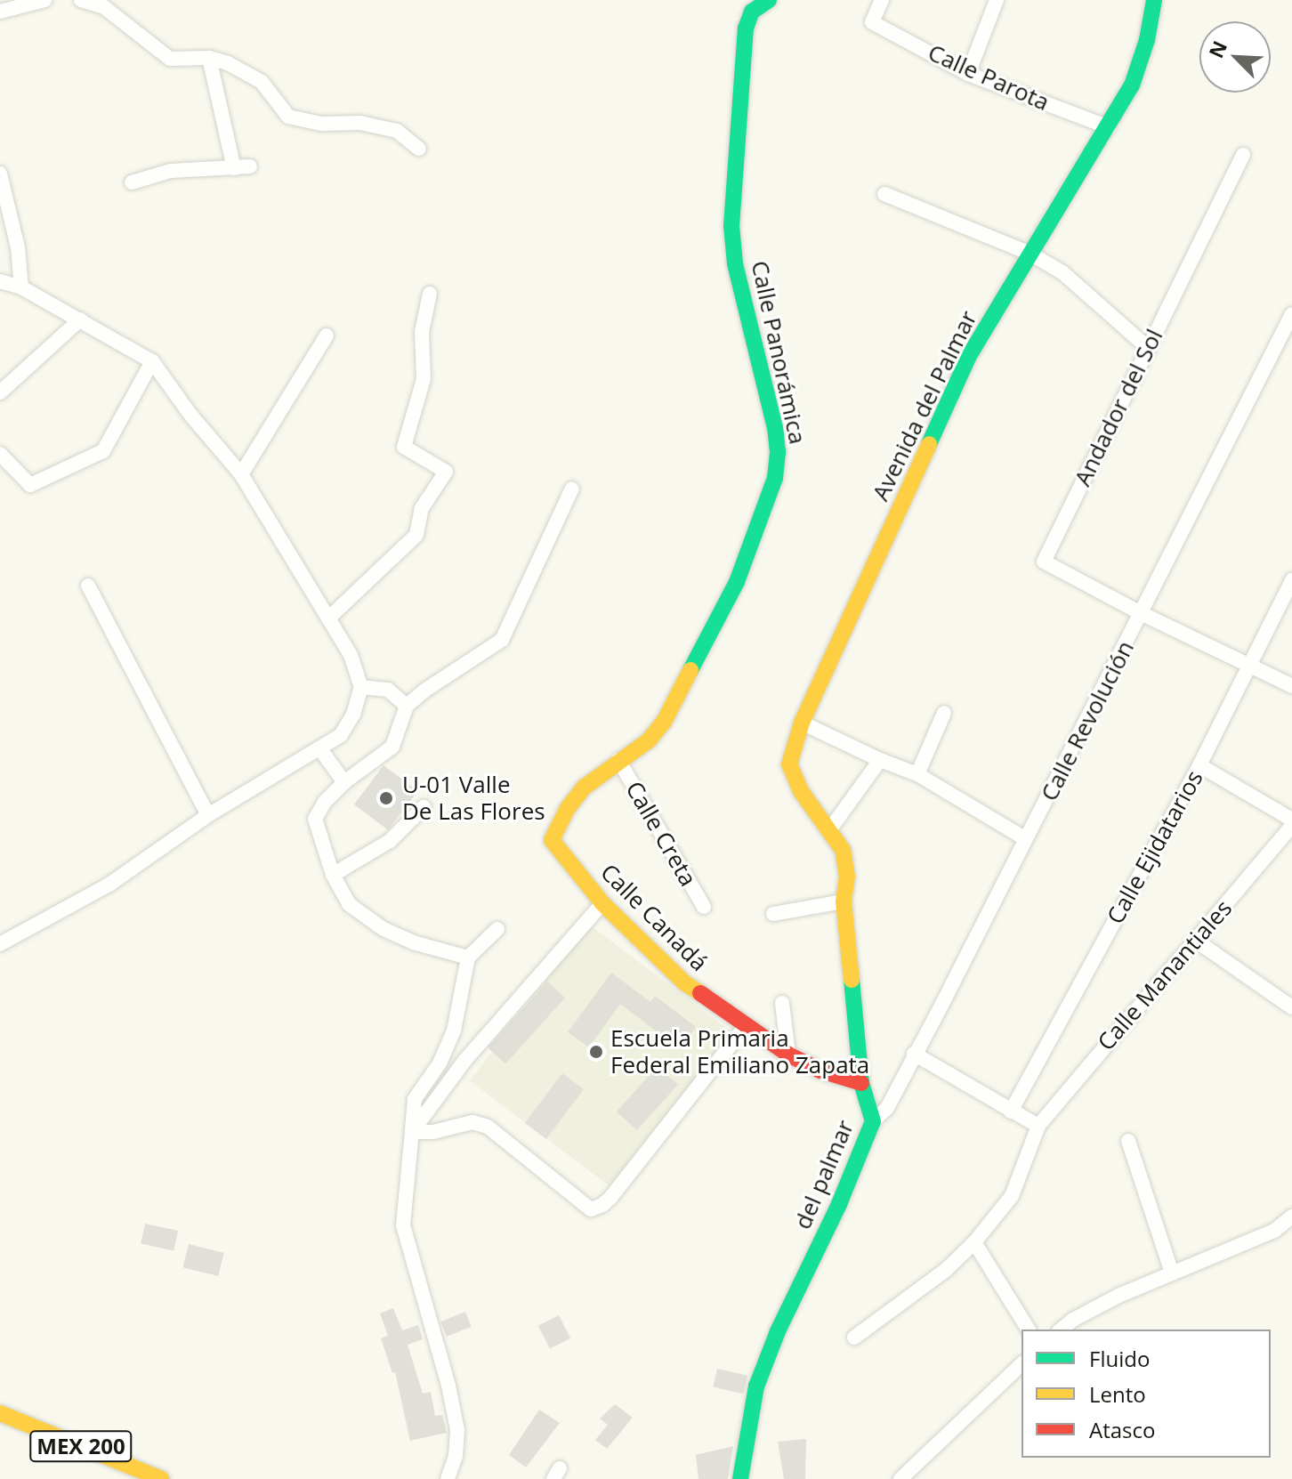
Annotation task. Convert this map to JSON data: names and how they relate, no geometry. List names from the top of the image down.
{
  "streets": {
    "street": [
      "Calle Parota",
      "Calle Panorámica",
      "Avenida del Palmar",
      "Andador del Sol",
      "Calle Revolución",
      "Calle Creta",
      "Calle Ejidatarios",
      "Calle Canadá",
      "Calle Manantiales",
      "del palmar",
      "MEX 200"
    ]
  },
  "crossings": [
    ["Calle Parota", "Avenida del Palmar"],
    ["Calle Panorámica", "Calle Creta"],
    ["Calle Panorámica", "Calle Canadá"],
    ["Avenida del Palmar", "del palmar"],
    ["Andador del Sol", "Calle Revolución"],
    ["Calle Revolución", "del palmar"],
    ["Calle Canadá", "del palmar"]
  ],
  "places": ["U-01 Valle De Las Flores", "Escuela Primaria Federal Emiliano Zapata"],
  "legend": ["Fluido", "Lento", "Atasco"],
  "north": "top left"
}
